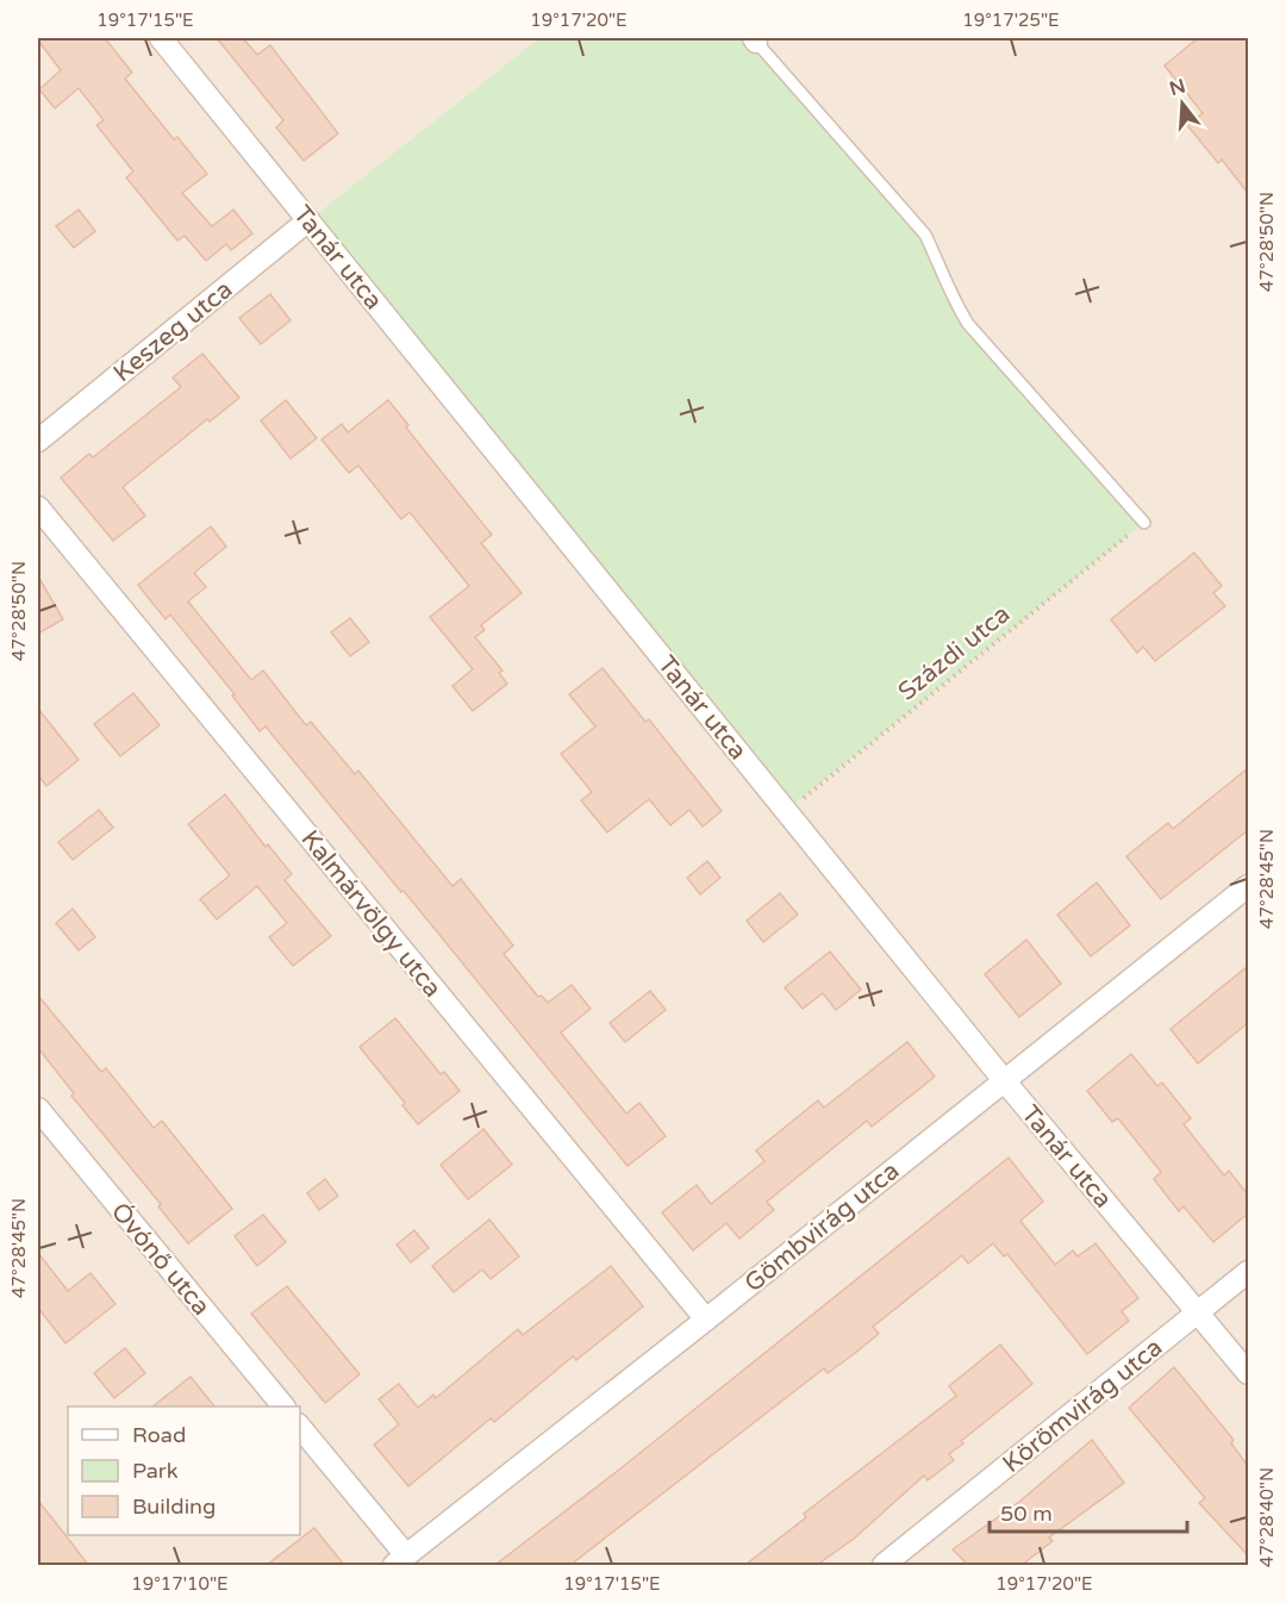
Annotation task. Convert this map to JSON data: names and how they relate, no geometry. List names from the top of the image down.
{
  "streets": {
    "street": [
      "Tanár utca",
      "Keszeg utca",
      "Kalmárvölgy utca",
      "Gömbvirág utca",
      "Óvónő utca",
      "Körömvirág utca"
    ],
    "path": ["Százdi utca"]
  },
  "crossings": [
    ["Tanár utca", "Keszeg utca"],
    ["Tanár utca", "Százdi utca"],
    ["Tanár utca", "Gömbvirág utca"],
    ["Tanár utca", "Körömvirág utca"],
    ["Kalmárvölgy utca", "Gömbvirág utca"]
  ],
  "legend": ["Road", "Park", "Building"],
  "scale_bar": "50 m",
  "north": "top",
  "coordinates": [
    "19°17'15\"E",
    "19°17'20\"E",
    "19°17'25\"E",
    "47°28'50\"N",
    "47°28'45\"N",
    "47°28'40\"N",
    "19°17'10\"E"
  ]
}
